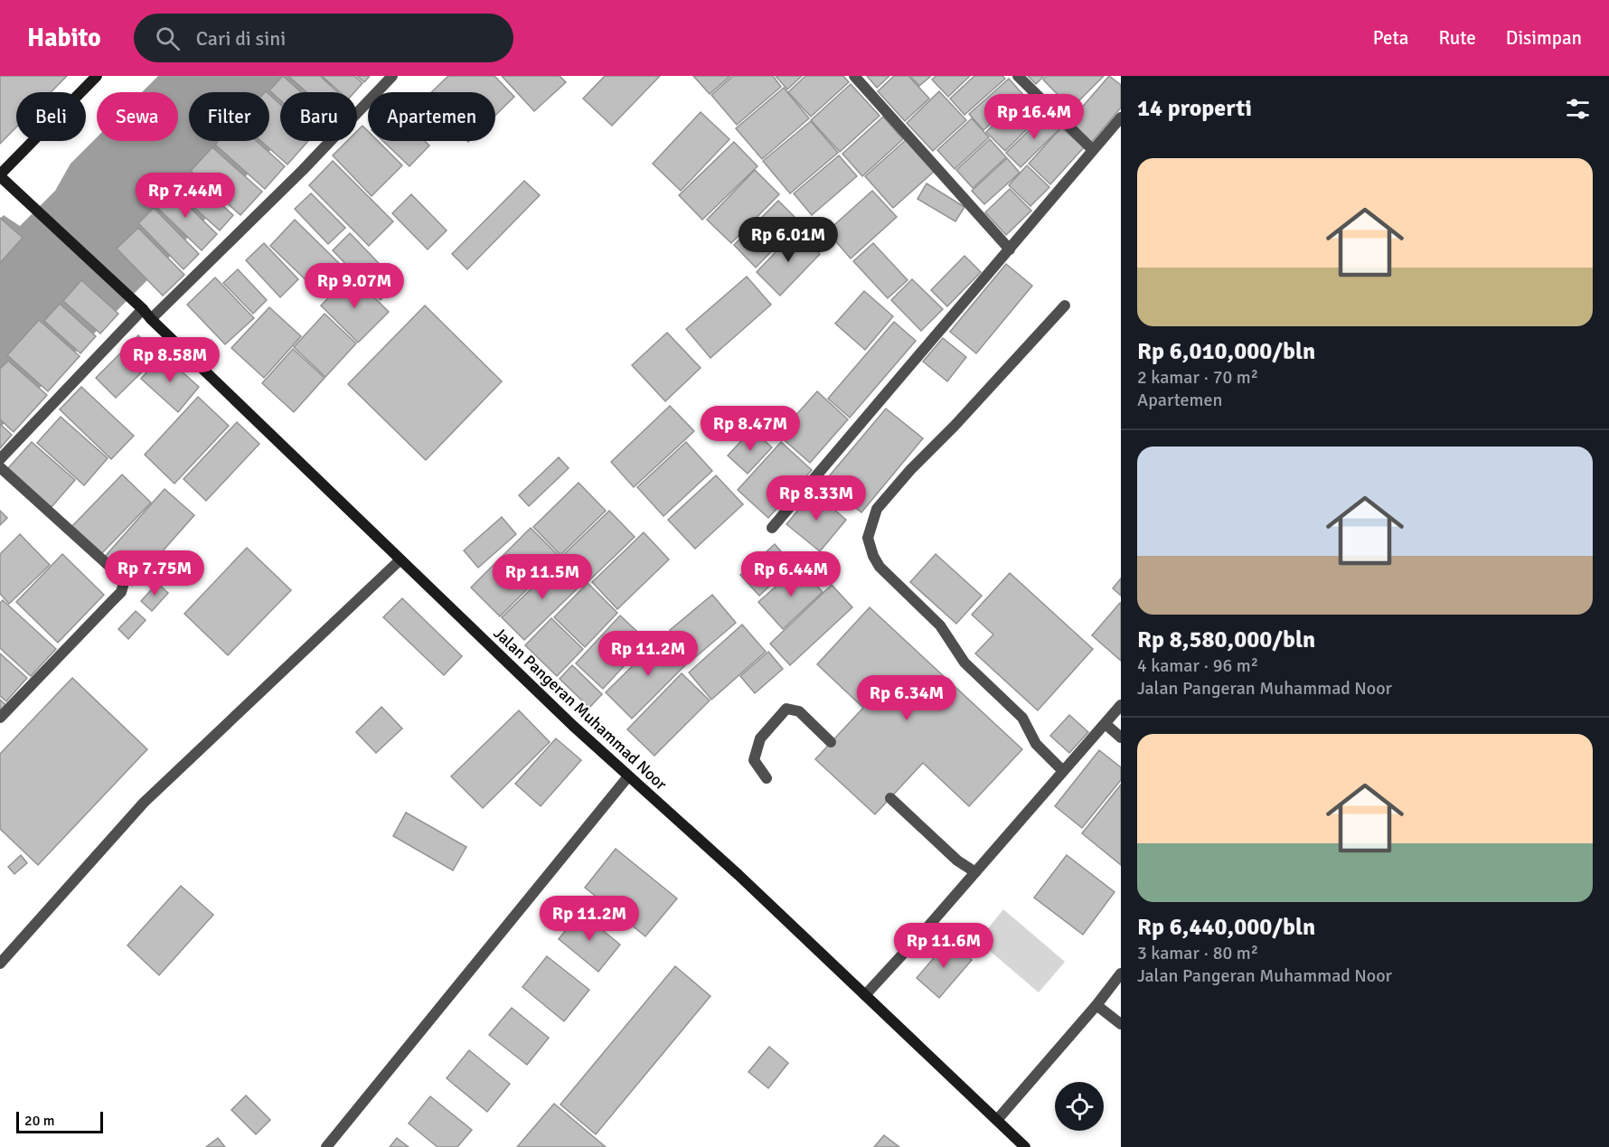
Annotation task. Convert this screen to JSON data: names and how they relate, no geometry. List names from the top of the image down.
{
  "streets": {
    "main road": ["Jalan Pangeran Muhammad Noor"]
  },
  "scale_bar": "20 m",
  "page": {
    "header": "Habito",
    "search": "Cari di sini",
    "nav": ["Peta", "Rute", "Disimpan"],
    "heading": "14 properti",
    "chip": [
      "Beli",
      "Sewa",
      "Filter",
      "Baru",
      "Apartemen"
    ],
    "price": [
      "Rp 16.4M",
      "Rp 7.44M",
      "Rp 6.01M",
      "Rp 9.07M",
      "Rp 8.58M",
      "Rp 8.47M",
      "Rp 8.33M",
      "Rp 7.75M",
      "Rp 6.44M",
      "Rp 11.5M",
      "Rp 11.2M",
      "Rp 6.34M",
      "Rp 11.2M",
      "Rp 11.6M"
    ],
    "list": [
      {
        "name": "Rp 6,010,000/bln",
        "note": "2 kamar · 70 m² · Apartemen"
      },
      {
        "name": "Rp 8,580,000/bln",
        "note": "4 kamar · 96 m² · Jalan Pangeran Muhammad Noor"
      },
      {
        "name": "Rp 6,440,000/bln",
        "note": "3 kamar · 80 m² · Jalan Pangeran Muhammad Noor"
      }
    ],
    "scale": "20 m"
  }
}
